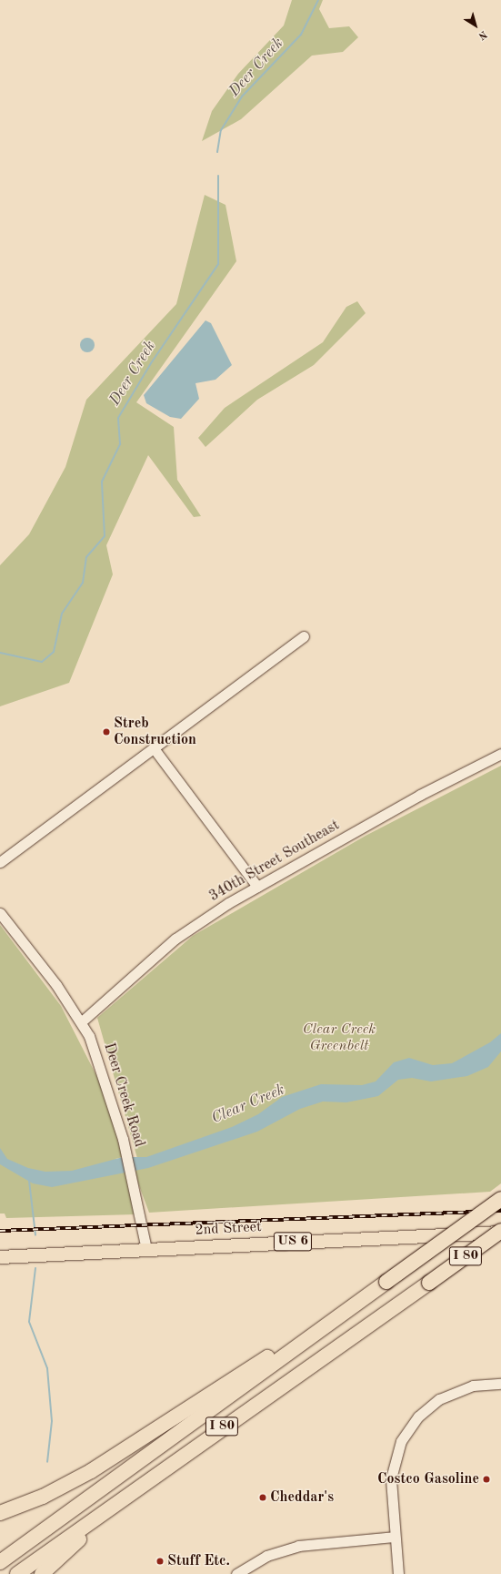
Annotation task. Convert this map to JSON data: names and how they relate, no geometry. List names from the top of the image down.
{
  "streets": {
    "highway": ["I 80"],
    "main road": ["2nd Street", "US 6"],
    "street": ["340th Street Southeast", "Deer Creek Road"]
  },
  "crossings": [
    ["340th Street Southeast", "Deer Creek Road"],
    ["Deer Creek Road", "2nd Street"],
    ["2nd Street", "I 80"]
  ],
  "water": ["Deer Creek", "Clear Creek"],
  "parks": ["Clear Creek Greenbelt"],
  "places": [
    "Streb Construction",
    "Costco Gasoline",
    "Cheddar's",
    "Stuff Etc."
  ],
  "north": "bottom right"
}
